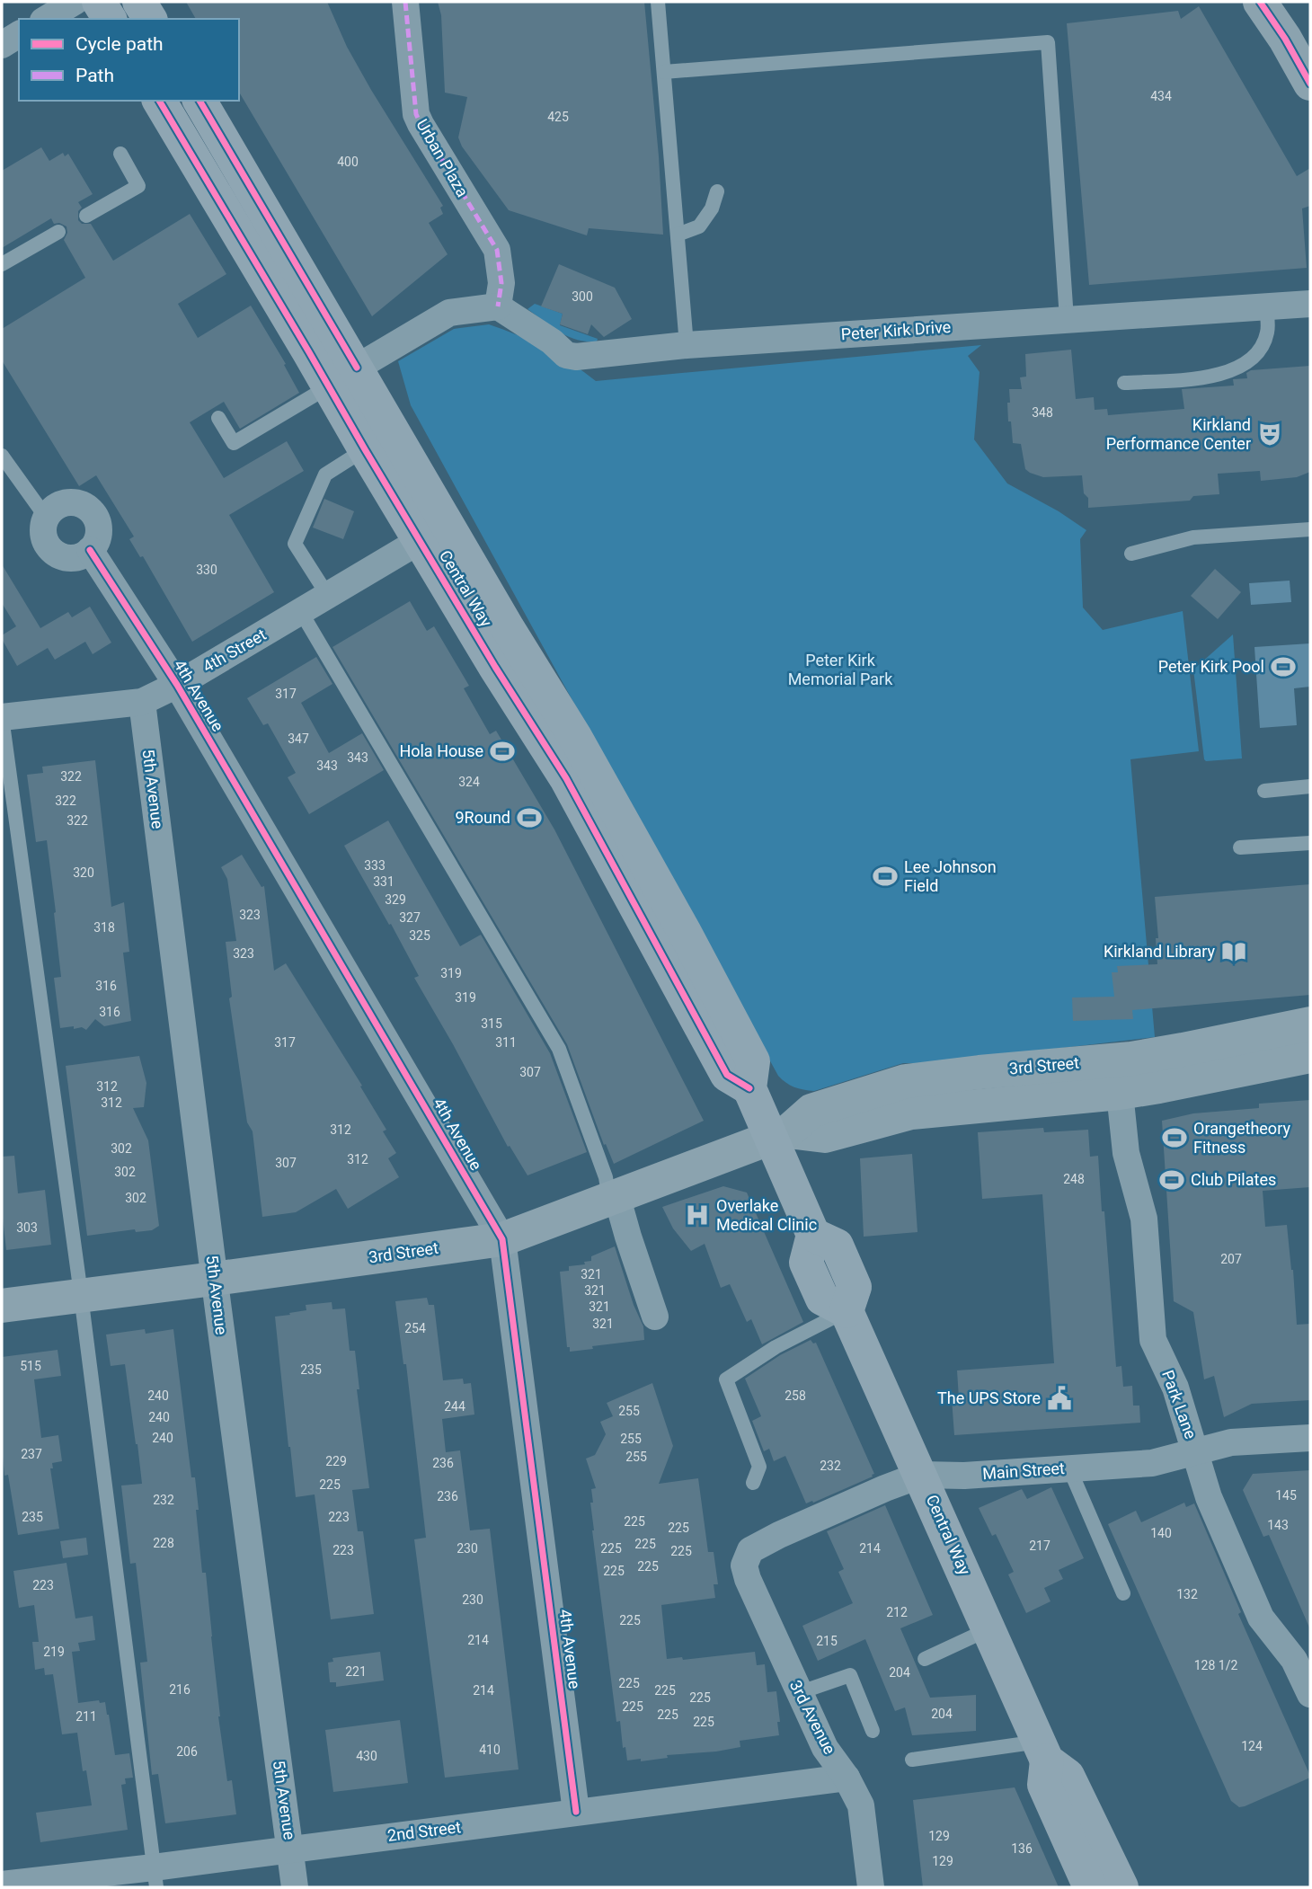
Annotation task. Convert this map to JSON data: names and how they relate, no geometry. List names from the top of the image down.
{
  "streets": {
    "main road": ["Central Way", "3rd Street"],
    "street": [
      "Urban Plaza",
      "Peter Kirk Drive",
      "4th Street",
      "4th Avenue",
      "5th Avenue",
      "Park Lane",
      "Main Street",
      "3rd Avenue",
      "2nd Street"
    ]
  },
  "crossings": [
    ["Urban Plaza", "Peter Kirk Drive"],
    ["Central Way", "4th Street"],
    ["Central Way", "3rd Street"],
    ["Central Way", "Main Street"],
    ["4th Street", "4th Avenue"],
    ["4th Street", "5th Avenue"],
    ["4th Avenue", "3rd Street"],
    ["4th Avenue", "2nd Street"],
    ["5th Avenue", "3rd Street"],
    ["5th Avenue", "2nd Street"],
    ["3rd Street", "Park Lane"],
    ["Park Lane", "Main Street"],
    ["Main Street", "3rd Avenue"],
    ["3rd Avenue", "2nd Street"]
  ],
  "parks": ["Peter Kirk Memorial Park"],
  "places": {
    "theatre": ["Kirkland Performance Center"],
    "sports": [
      "Peter Kirk Pool",
      "Hola House",
      "9Round",
      "Lee Johnson Field",
      "Orangetheory Fitness",
      "Club Pilates"
    ],
    "library": ["Kirkland Library"],
    "hospital": ["Overlake Medical Clinic"],
    "public building": ["The UPS Store"]
  },
  "house_numbers": [
    "434",
    "425",
    "400",
    "300",
    "348",
    "330",
    "317",
    "347",
    "343",
    "343",
    "322",
    "324",
    "322",
    "322",
    "333",
    "320",
    "331",
    "329",
    "323",
    "327",
    "318",
    "325",
    "323",
    "319",
    "316",
    "319",
    "316",
    "315",
    "317",
    "311",
    "307",
    "312",
    "312",
    "312",
    "302",
    "312",
    "307",
    "302",
    "248",
    "302",
    "303",
    "207",
    "321",
    "321",
    "321",
    "321",
    "254",
    "515",
    "235",
    "240",
    "258",
    "244",
    "255",
    "240",
    "240",
    "255",
    "237",
    "255",
    "229",
    "236",
    "232",
    "225",
    "145",
    "236",
    "232",
    "235",
    "223",
    "225",
    "143",
    "225",
    "140",
    "228",
    "225",
    "217",
    "230",
    "225",
    "214",
    "223",
    "225",
    "225",
    "225",
    "223",
    "132",
    "230",
    "212",
    "225",
    "214",
    "215",
    "219",
    "128 1/2",
    "221",
    "204",
    "225",
    "216",
    "214",
    "225",
    "225",
    "225",
    "204",
    "225",
    "211",
    "225",
    "124",
    "410",
    "206",
    "430",
    "129",
    "136",
    "129"
  ],
  "legend": ["Cycle path", "Path"]
}
